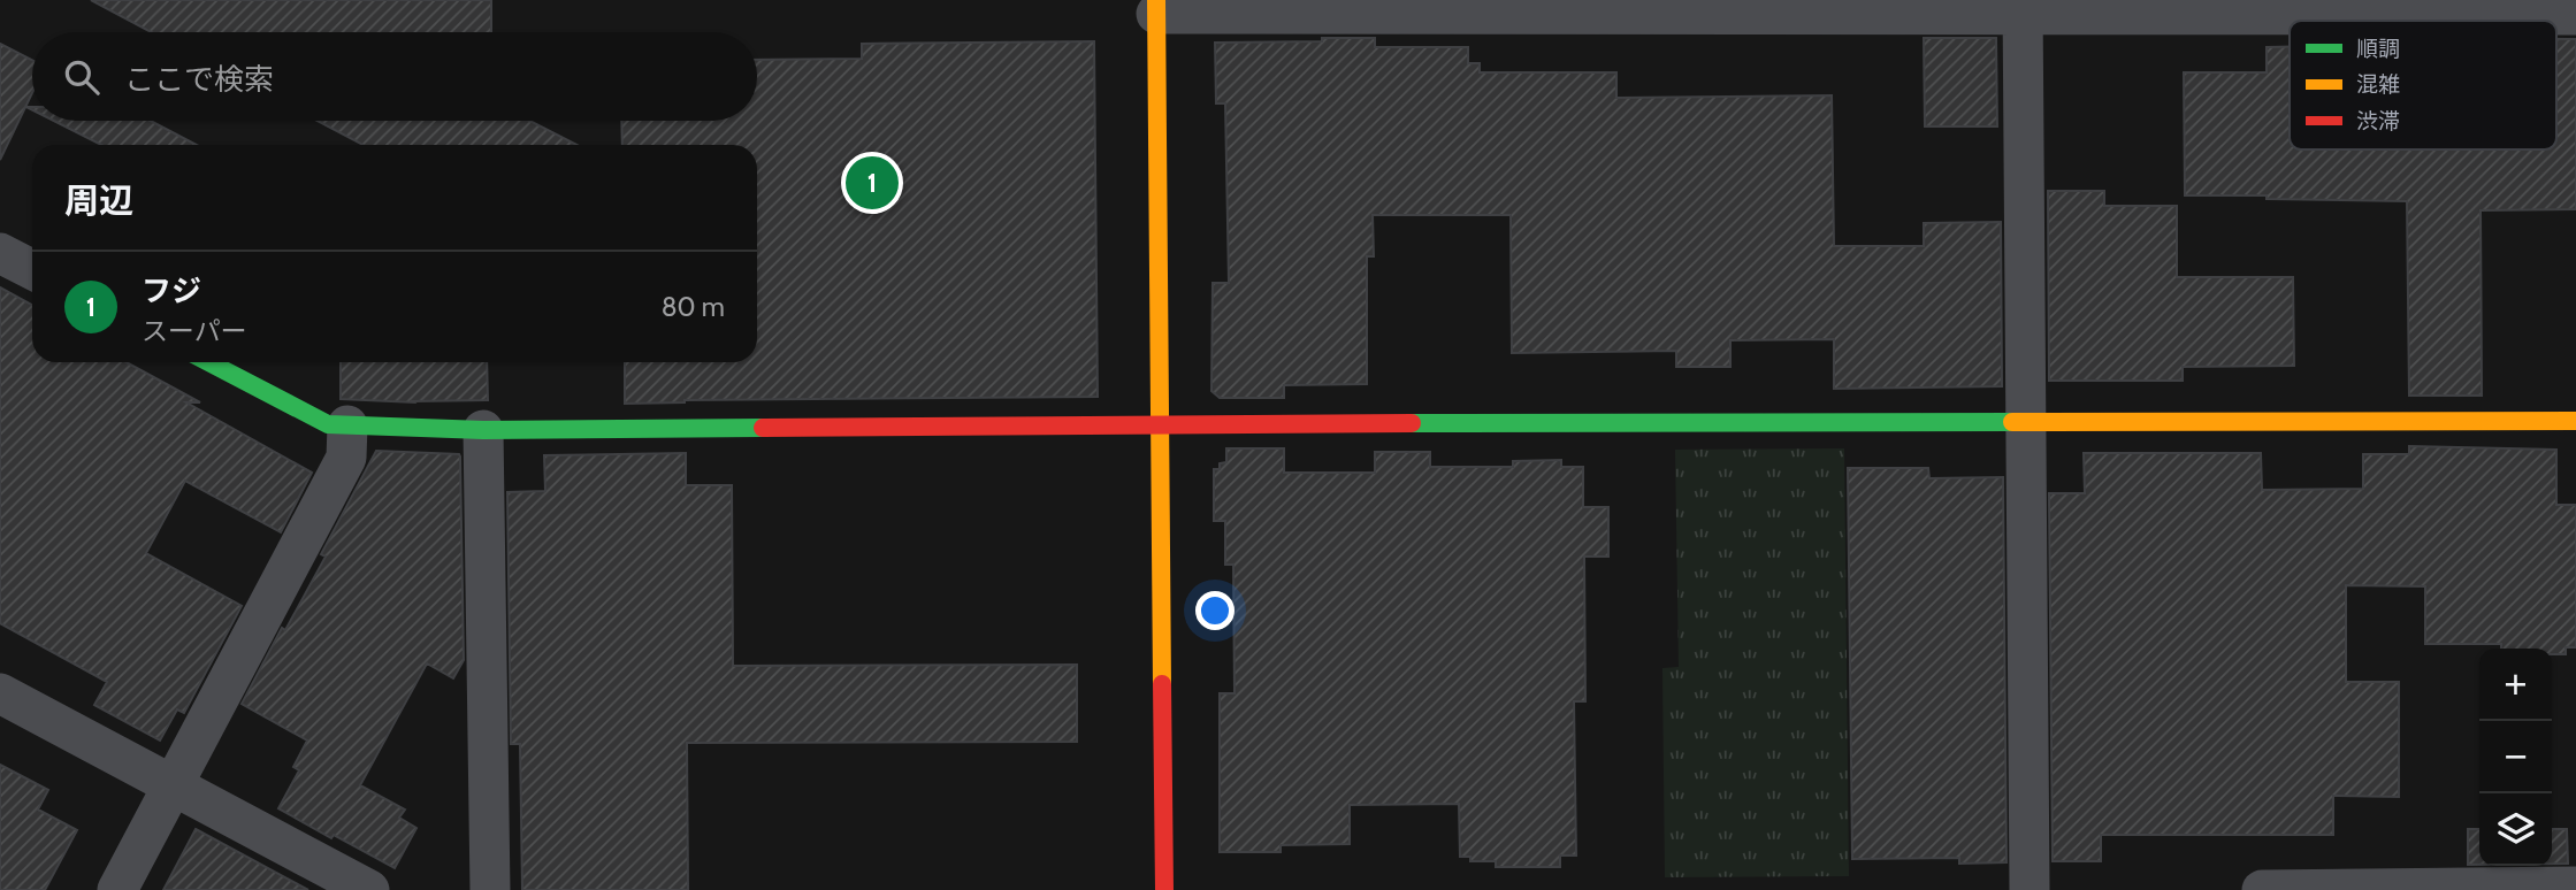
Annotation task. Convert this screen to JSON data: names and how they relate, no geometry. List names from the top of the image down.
{
  "legend": ["順調", "混雑", "渋滞"],
  "page": {
    "search": "ここで検索",
    "heading": "周辺",
    "pins": "1",
    "list": [
      {
        "mark": "1",
        "name": "フジ",
        "note": "スーパー",
        "value": "80 m"
      }
    ],
    "map_buttons": ["+", "−"]
  }
}
